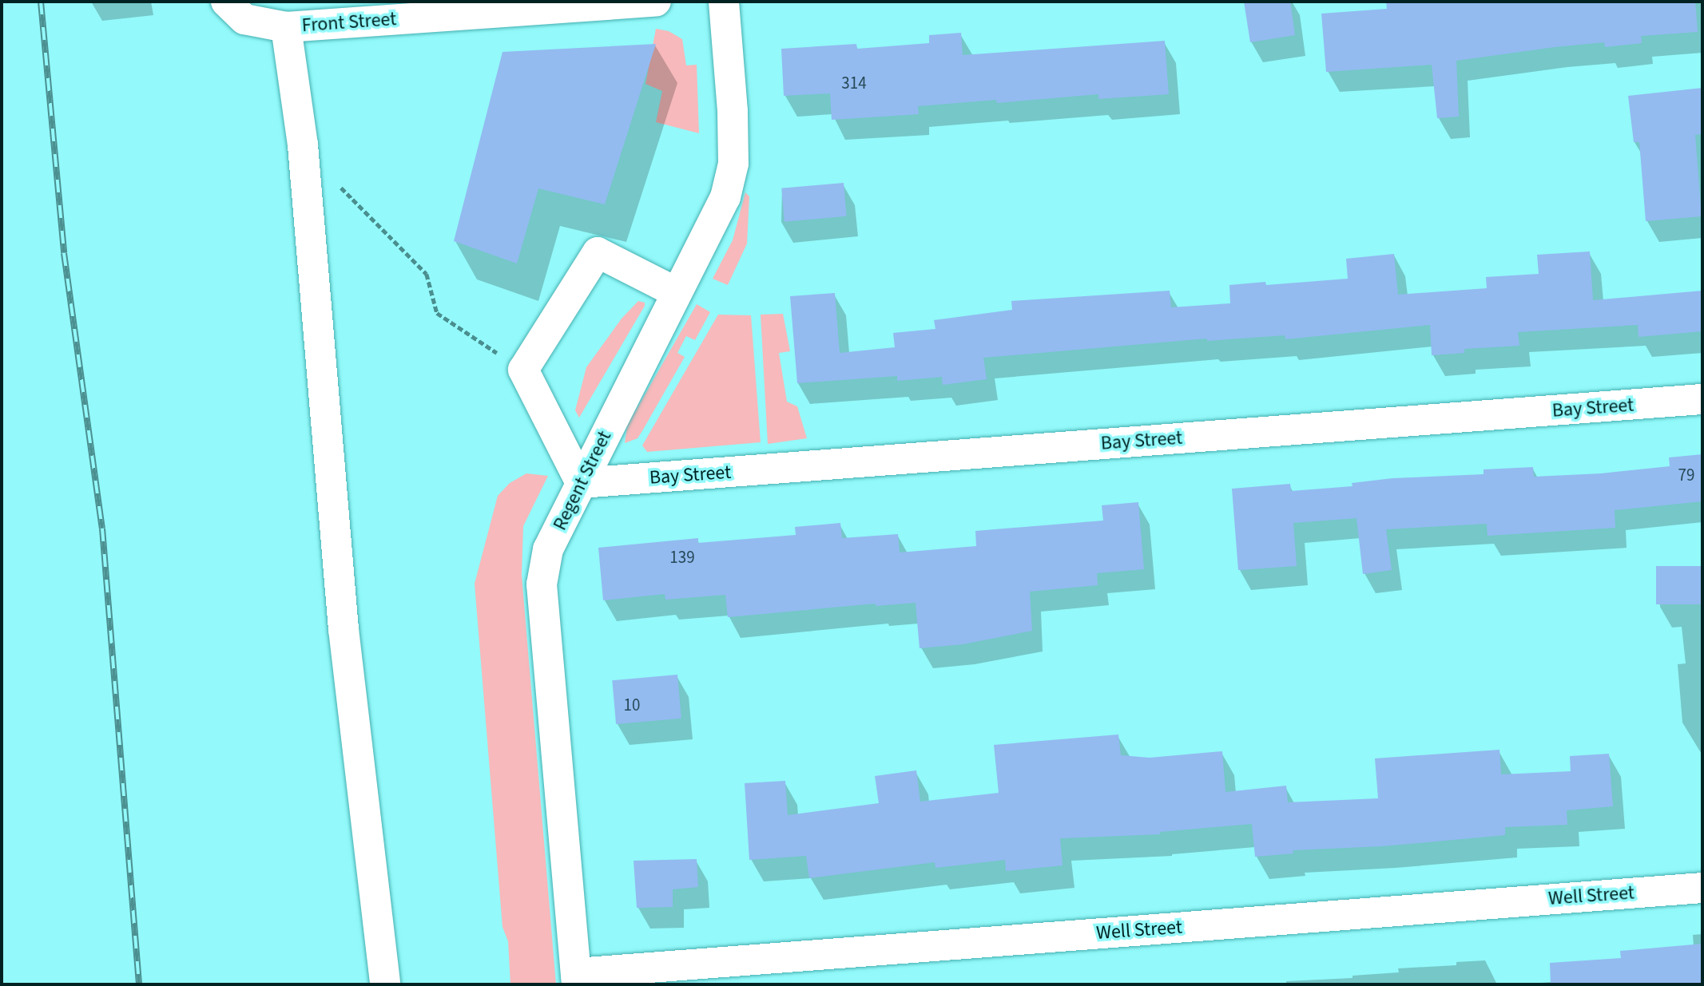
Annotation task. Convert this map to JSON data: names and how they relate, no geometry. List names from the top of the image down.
{
  "streets": {
    "street": [
      "Front Street",
      "Bay Street",
      "Regent Street",
      "Well Street"
    ]
  },
  "crossings": [
    ["Bay Street", "Regent Street"],
    ["Regent Street", "Well Street"]
  ],
  "house_numbers": [
    "314",
    "79",
    "139",
    "10"
  ]
}
